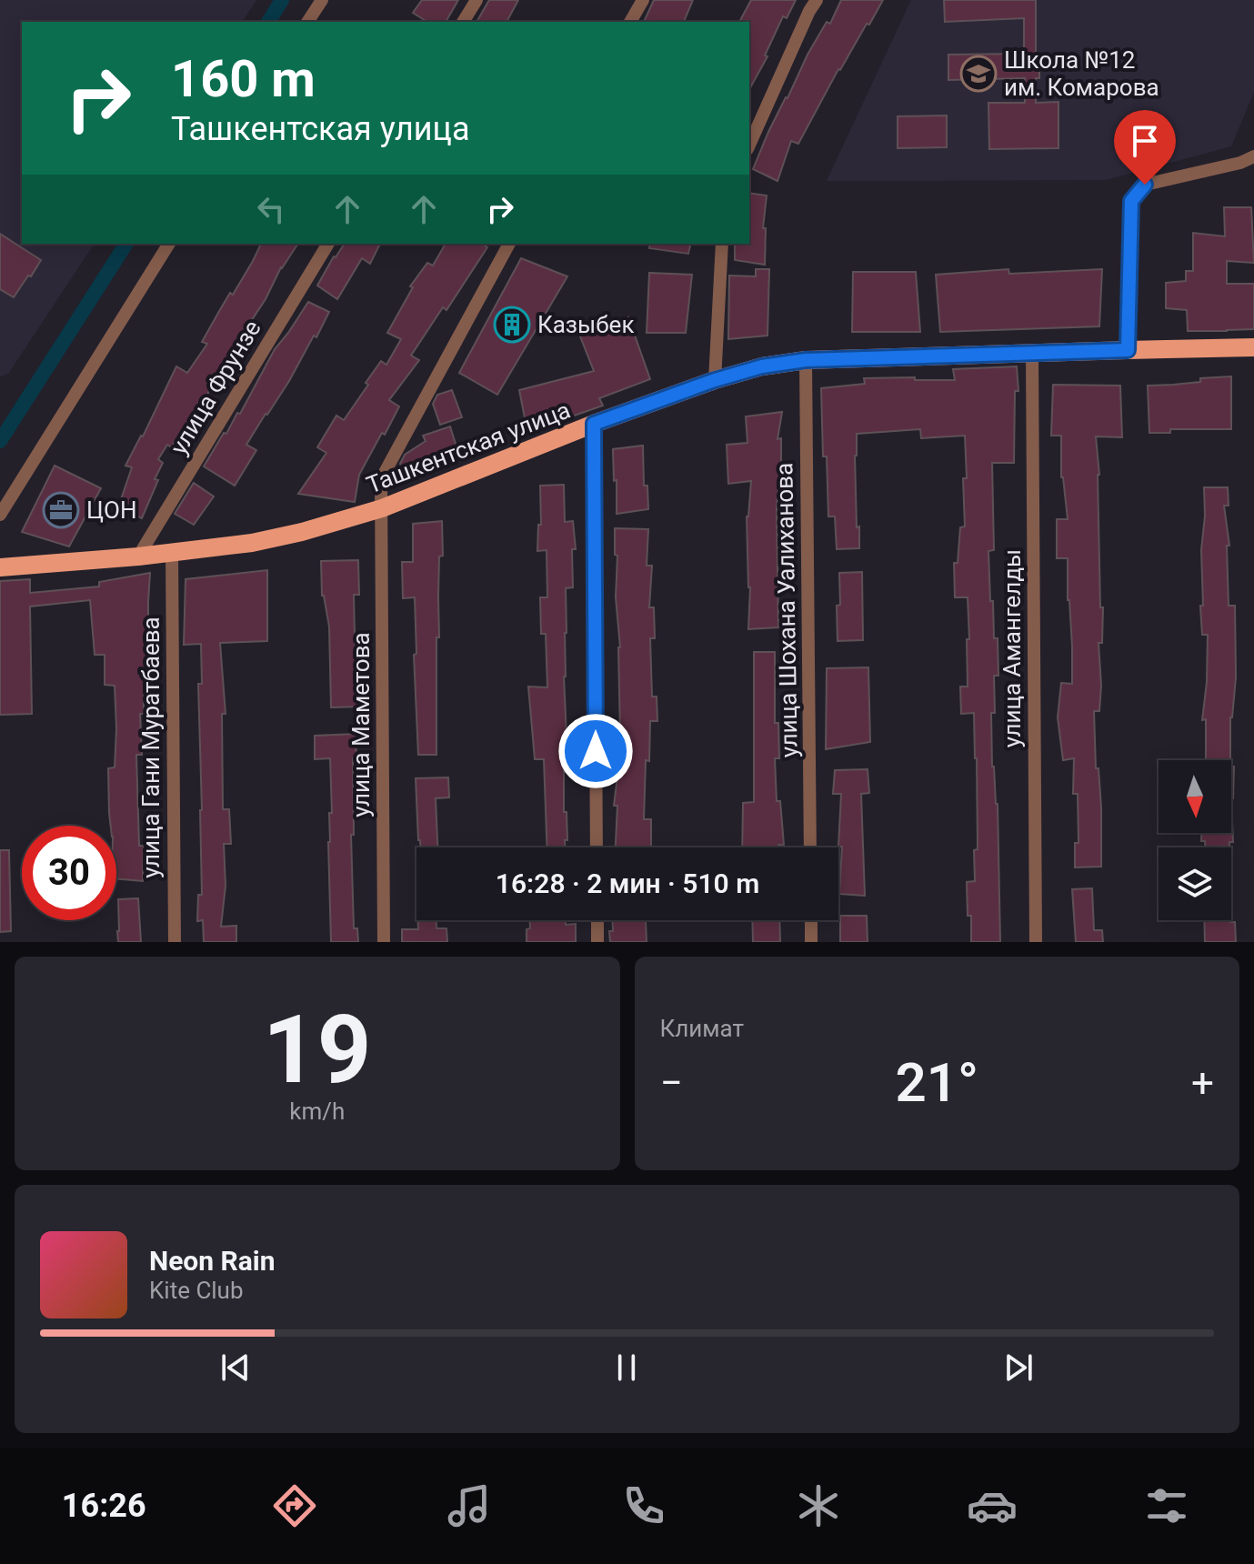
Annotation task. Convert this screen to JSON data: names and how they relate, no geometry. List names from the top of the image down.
{
  "streets": {
    "main road": ["Ташкентская улица"],
    "street": [
      "улица Фрунзе",
      "улица Шохана Уалиханова",
      "улица Амангелды",
      "улица Маметова",
      "улица Гани Муратбаева"
    ]
  },
  "crossings": [
    ["улица Фрунзе", "Ташкентская улица"],
    ["Ташкентская улица", "улица Шохана Уалиханова"],
    ["Ташкентская улица", "улица Амангелды"],
    ["Ташкентская улица", "улица Маметова"],
    ["Ташкентская улица", "улица Гани Муратбаева"]
  ],
  "places": {
    "school or university": ["Школа №12 им. Комарова"],
    "building": ["Казыбек"],
    "office": ["ЦОН"]
  },
  "north": "bottom",
  "page": {
    "turn": ["160 m", "Ташкентская улица"],
    "limit": "30",
    "trip": "16:28 · 2 мин · 510 m",
    "tile": [
      ["19", "km/h"],
      "Климат"
    ],
    "heat": ["−", "21°", "+"],
    "song": ["Neon Rain", "Kite Club"],
    "tabs": "16:26"
  }
}
